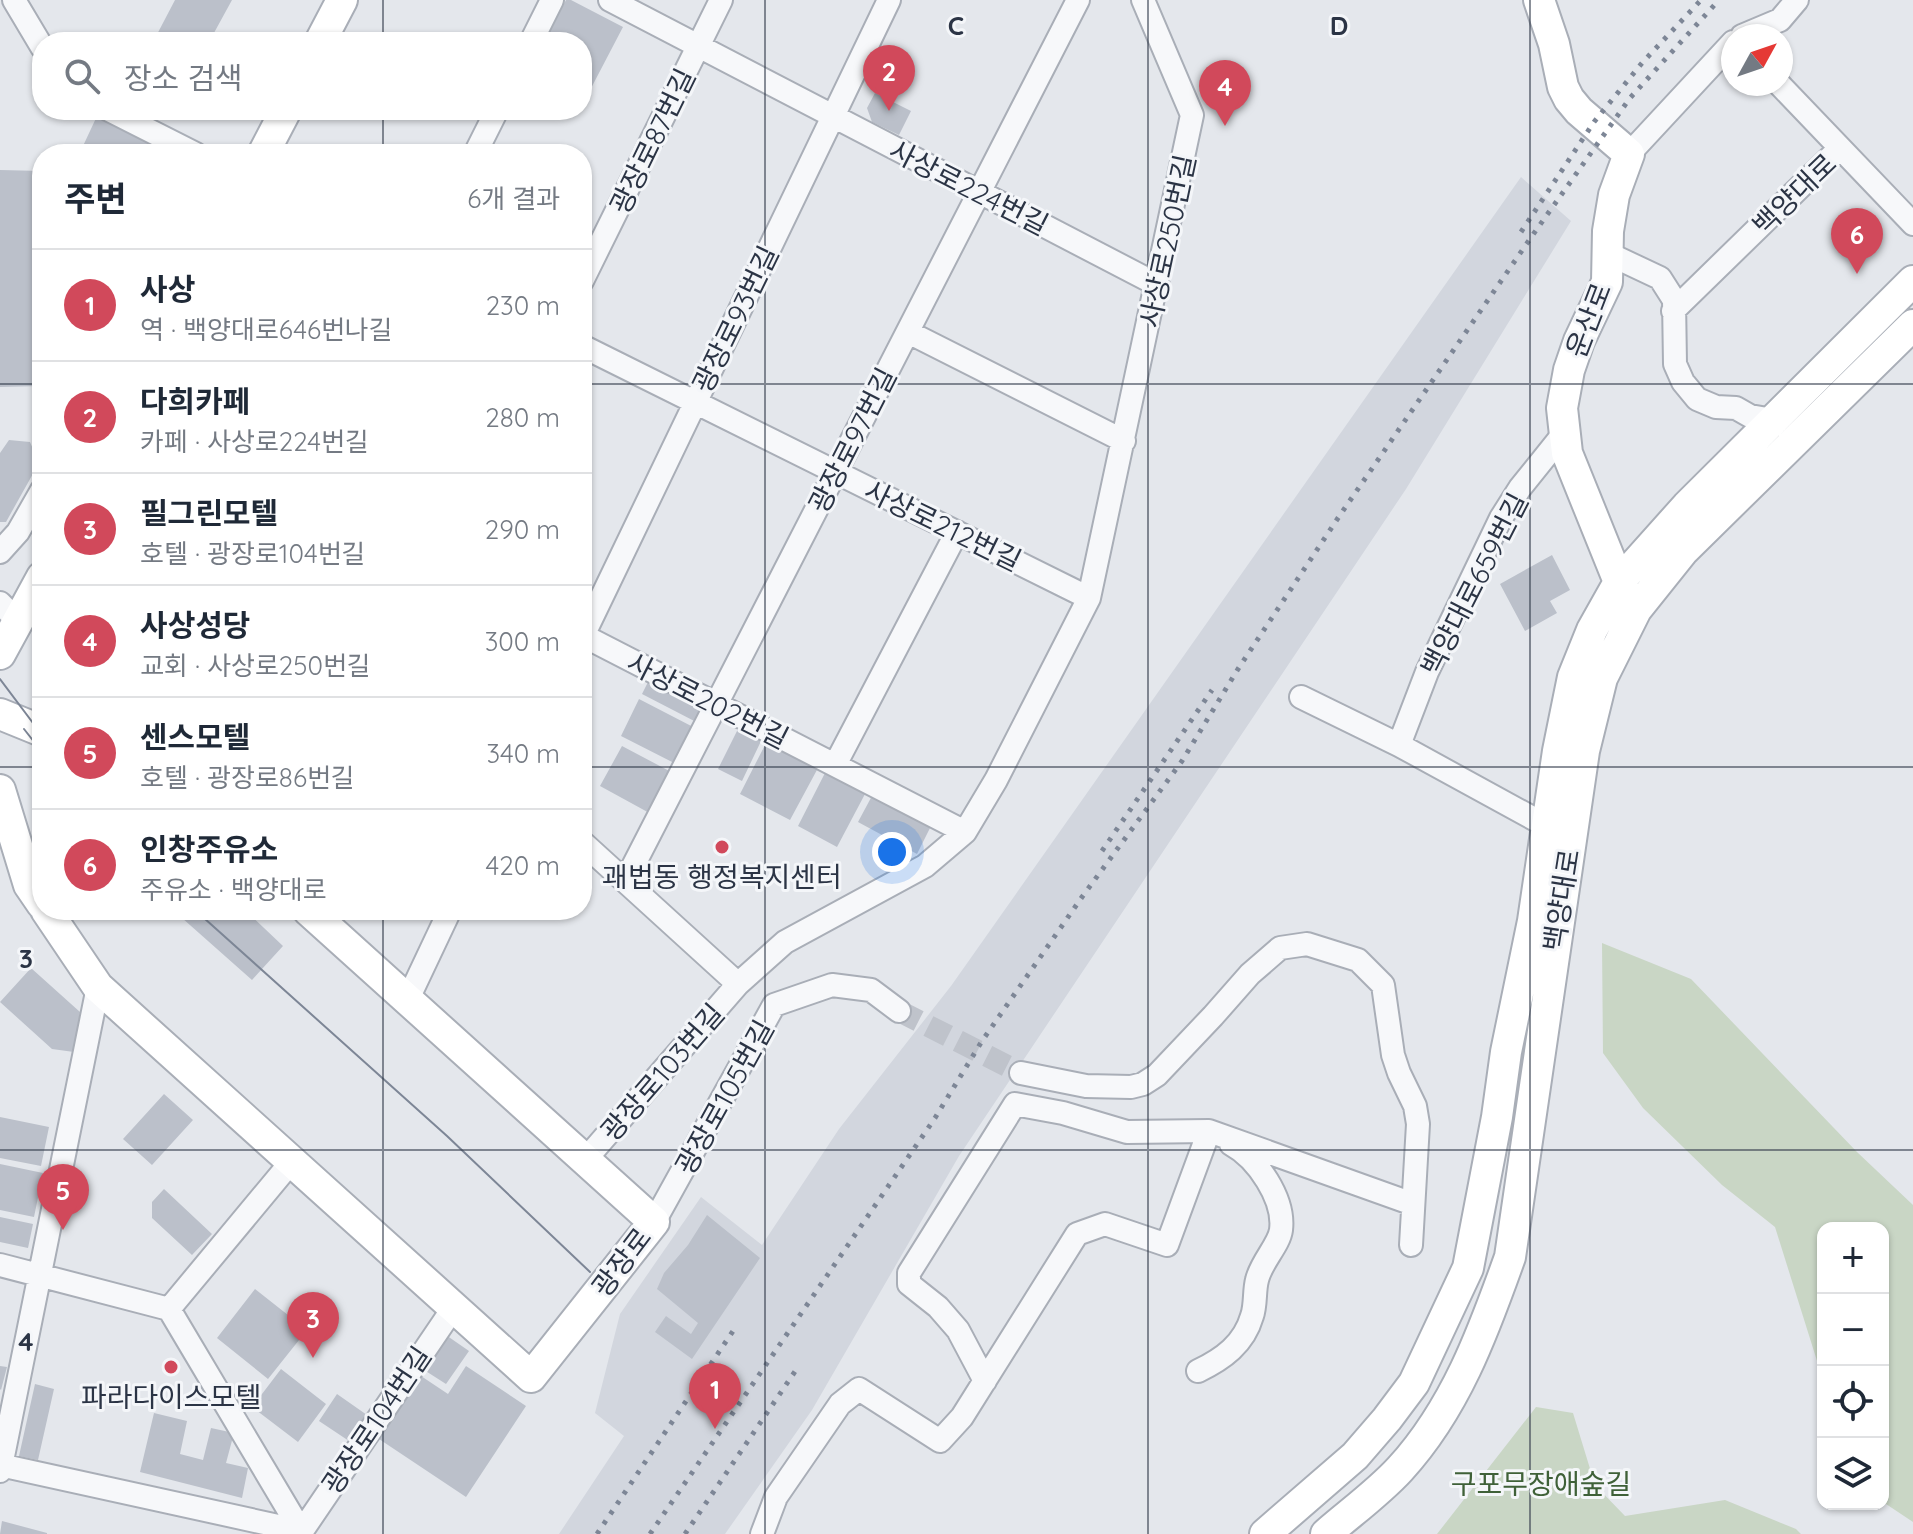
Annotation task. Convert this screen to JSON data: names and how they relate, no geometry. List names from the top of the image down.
{
  "streets": {
    "main road": ["백양대로", "운산로", "광장로"],
    "street": [
      "광장로87번길",
      "사상로224번길",
      "사상로250번길",
      "광장로93번길",
      "광장로97번길",
      "사상로212번길",
      "백양대로659번길",
      "사상로202번길",
      "광장로103번길",
      "광장로105번길",
      "광장로104번길"
    ]
  },
  "crossings": [
    ["광장로87번길", "사상로224번길"],
    ["사상로224번길", "사상로250번길"],
    ["사상로224번길", "광장로93번길"],
    ["사상로224번길", "광장로97번길"],
    ["백양대로", "운산로"],
    ["사상로250번길", "사상로212번길"],
    ["사상로250번길", "사상로202번길"],
    ["사상로250번길", "광장로103번길"],
    ["광장로93번길", "사상로212번길"],
    ["운산로", "백양대로659번길"],
    ["광장로97번길", "사상로212번길"],
    ["광장로97번길", "사상로202번길"],
    ["광장로97번길", "광장로103번길"],
    ["사상로202번길", "광장로103번길"],
    ["광장로103번길", "광장로"],
    ["광장로105번길", "광장로"],
    ["광장로", "광장로104번길"]
  ],
  "parks": ["구포무장애숲길"],
  "places": ["괘법동 행정복지센터", "파라다이스모텔"],
  "north": "top right",
  "page": {
    "search": "장소 검색",
    "pins": [
      "2",
      "4",
      "6",
      "5",
      "3",
      "1"
    ],
    "heading": ["주변", "6개 결과"],
    "list": [
      {
        "mark": "1",
        "name": "사상",
        "note": "역 · 백양대로646번나길",
        "value": "230 m"
      },
      {
        "mark": "2",
        "name": "다희카페",
        "note": "카페 · 사상로224번길",
        "value": "280 m"
      },
      {
        "mark": "3",
        "name": "필그린모텔",
        "note": "호텔 · 광장로104번길",
        "value": "290 m"
      },
      {
        "mark": "4",
        "name": "사상성당",
        "note": "교회 · 사상로250번길",
        "value": "300 m"
      },
      {
        "mark": "5",
        "name": "센스모텔",
        "note": "호텔 · 광장로86번길",
        "value": "340 m"
      },
      {
        "mark": "6",
        "name": "인창주유소",
        "note": "주유소 · 백양대로",
        "value": "420 m"
      }
    ],
    "map_buttons": ["+", "−"]
  },
  "grid": {
    "columns": ["C", "D"],
    "rows": ["3", "4"]
  }
}
